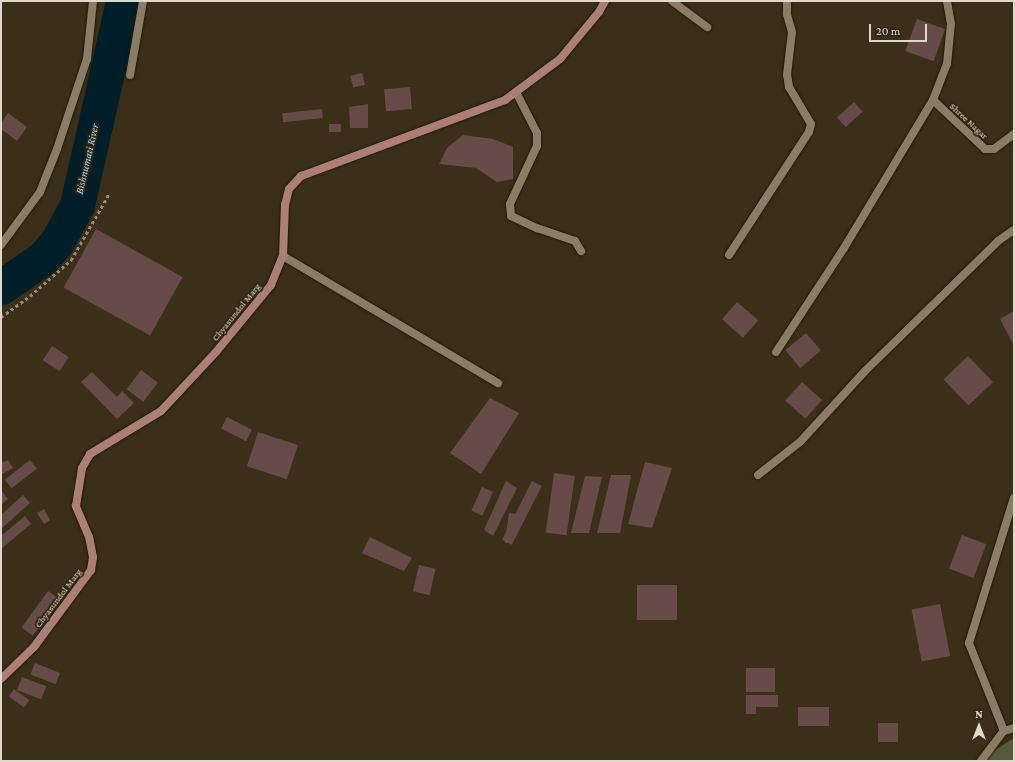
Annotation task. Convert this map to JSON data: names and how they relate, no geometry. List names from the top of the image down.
{
  "streets": {
    "street": ["Shree Nagar", "Chyasundol Marg"]
  },
  "water": ["Bishnumati River"],
  "scale_bar": "20 m",
  "north": "top"
}
